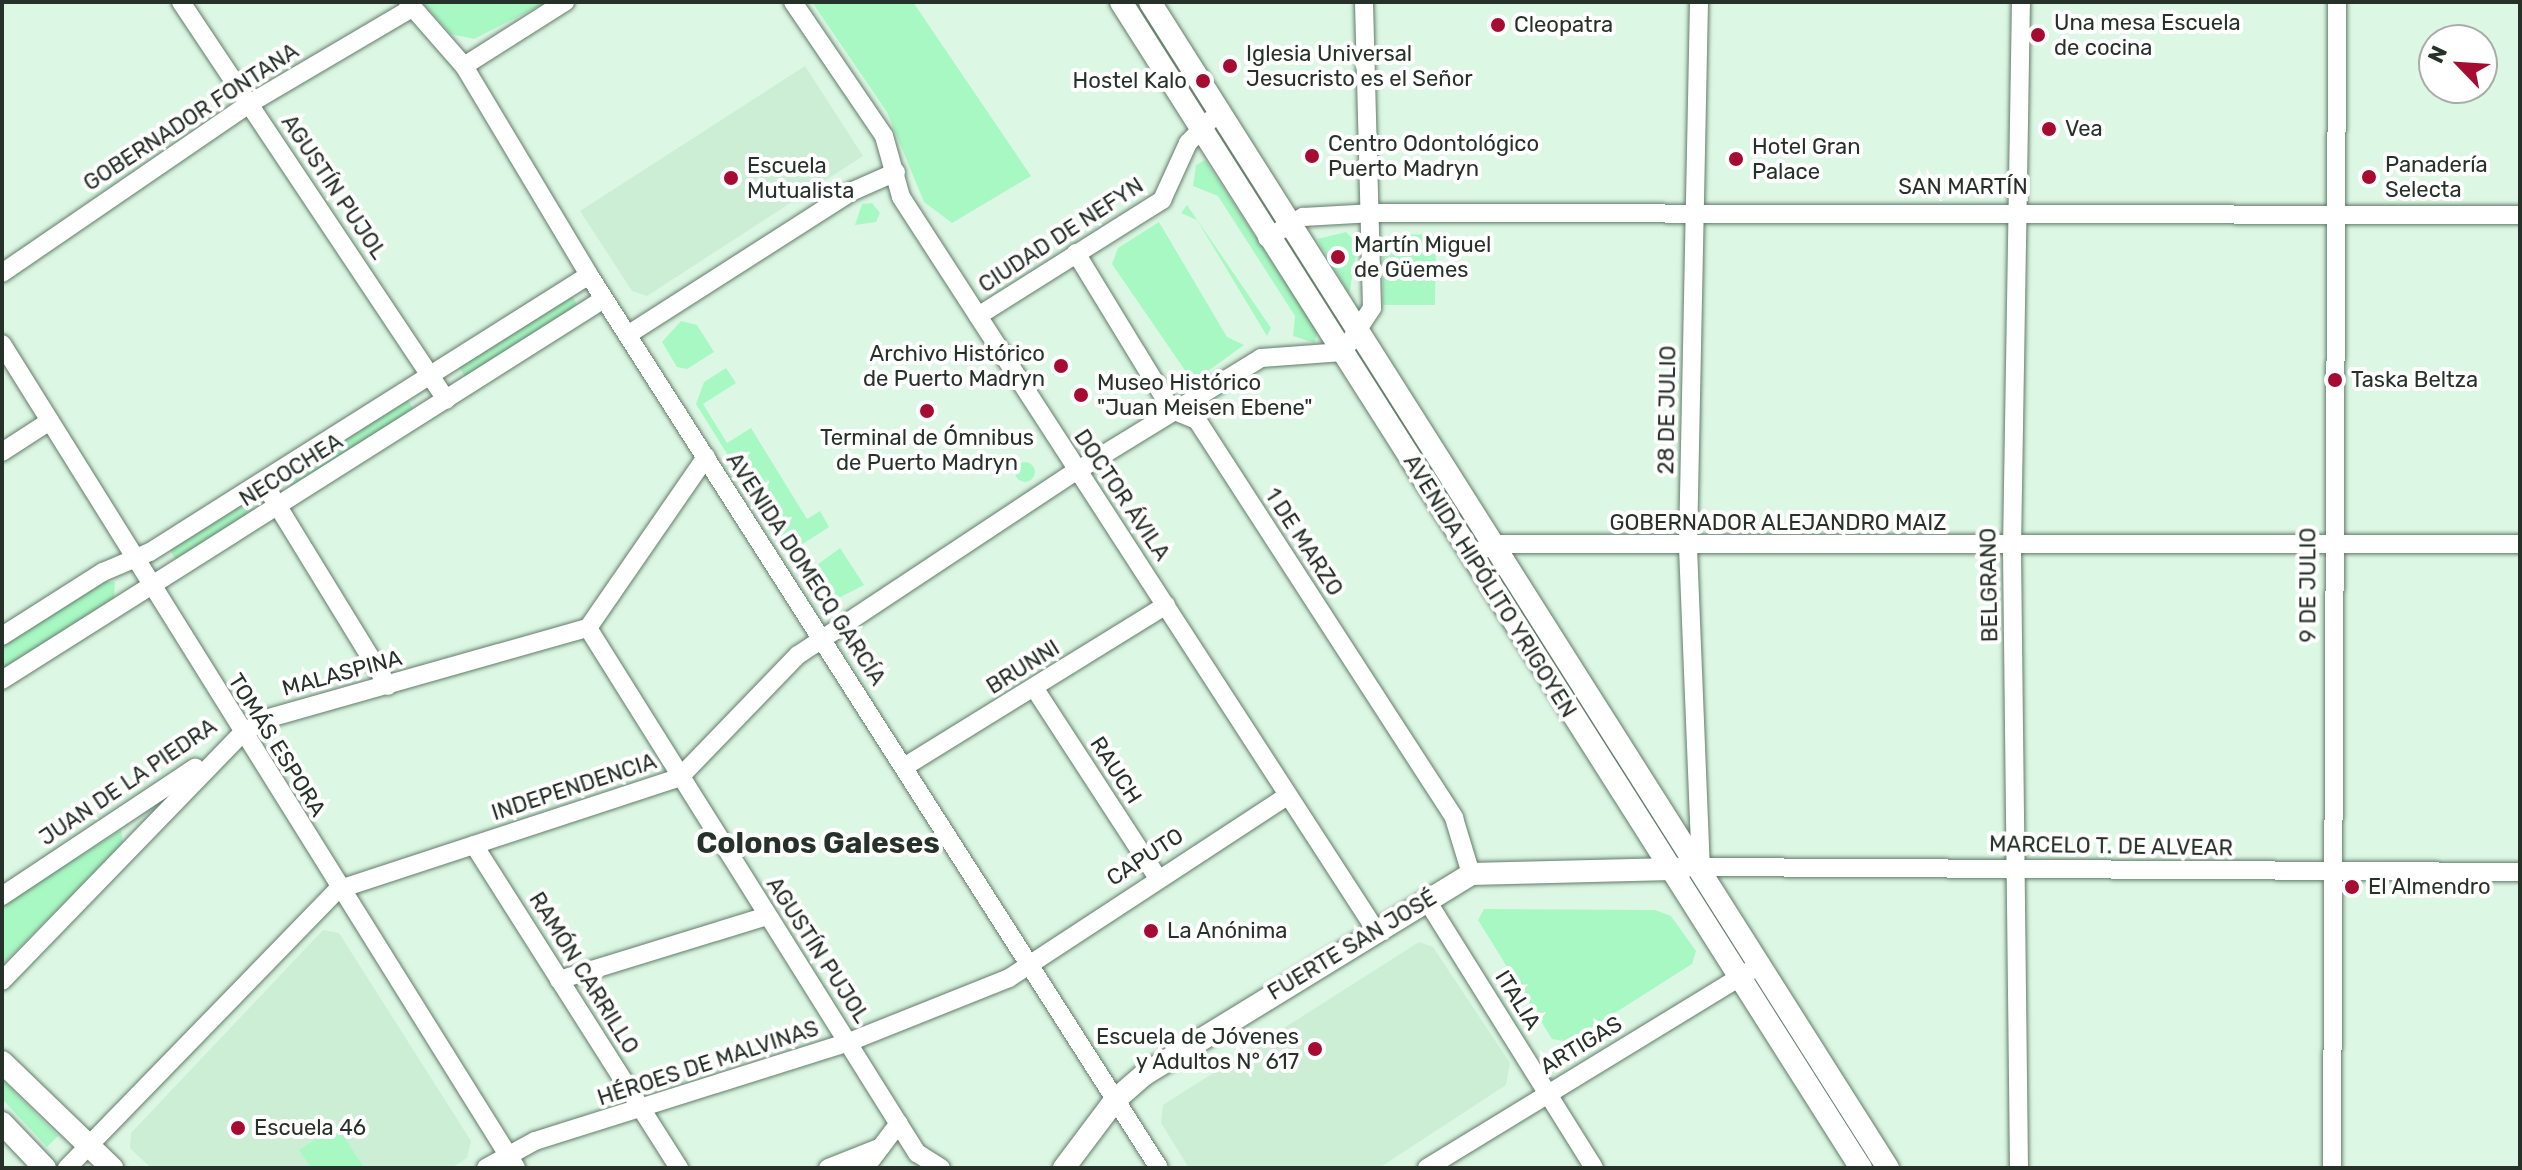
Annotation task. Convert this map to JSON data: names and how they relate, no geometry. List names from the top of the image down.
{
  "streets": {
    "main road": ["AVENIDA HIPÓLITO YRIGOYEN", "FUERTE SAN JOSÉ"],
    "street": [
      "GOBERNADOR FONTANA",
      "AGUSTÍN PUJOL",
      "SAN MARTÍN",
      "CIUDAD DE NEFYN",
      "28 DE JULIO",
      "NECOCHEA",
      "DOCTOR ÁVILA",
      "GOBERNADOR ALEJANDRO MAIZ",
      "1 DE MARZO",
      "AVENIDA DOMECQ GARCÍA",
      "BELGRANO",
      "9 DE JULIO",
      "BRUNNI",
      "MALASPINA",
      "TOMÁS ESPORA",
      "RAUCH",
      "JUAN DE LA PIEDRA",
      "INDEPENDENCIA",
      "MARCELO T. DE ALVEAR",
      "CAPUTO",
      "RAMÓN CARRILLO",
      "ITALIA",
      "ARTIGAS",
      "HÉROES DE MALVINAS"
    ]
  },
  "crossings": [
    ["GOBERNADOR FONTANA", "AGUSTÍN PUJOL"],
    ["GOBERNADOR FONTANA", "AVENIDA DOMECQ GARCÍA"],
    ["AGUSTÍN PUJOL", "NECOCHEA"],
    ["AGUSTÍN PUJOL", "MALASPINA"],
    ["AGUSTÍN PUJOL", "INDEPENDENCIA"],
    ["AGUSTÍN PUJOL", "HÉROES DE MALVINAS"],
    ["SAN MARTÍN", "28 DE JULIO"],
    ["SAN MARTÍN", "BELGRANO"],
    ["SAN MARTÍN", "9 DE JULIO"],
    ["SAN MARTÍN", "AVENIDA HIPÓLITO YRIGOYEN"],
    ["CIUDAD DE NEFYN", "DOCTOR ÁVILA"],
    ["CIUDAD DE NEFYN", "1 DE MARZO"],
    ["CIUDAD DE NEFYN", "AVENIDA HIPÓLITO YRIGOYEN"],
    ["28 DE JULIO", "GOBERNADOR ALEJANDRO MAIZ"],
    ["28 DE JULIO", "AVENIDA HIPÓLITO YRIGOYEN"],
    ["28 DE JULIO", "MARCELO T. DE ALVEAR"],
    ["28 DE JULIO", "FUERTE SAN JOSÉ"],
    ["NECOCHEA", "AVENIDA DOMECQ GARCÍA"],
    ["NECOCHEA", "TOMÁS ESPORA"],
    ["DOCTOR ÁVILA", "BRUNNI"],
    ["DOCTOR ÁVILA", "INDEPENDENCIA"],
    ["DOCTOR ÁVILA", "CAPUTO"],
    ["DOCTOR ÁVILA", "FUERTE SAN JOSÉ"],
    ["GOBERNADOR ALEJANDRO MAIZ", "BELGRANO"],
    ["GOBERNADOR ALEJANDRO MAIZ", "9 DE JULIO"],
    ["GOBERNADOR ALEJANDRO MAIZ", "AVENIDA HIPÓLITO YRIGOYEN"],
    ["1 DE MARZO", "INDEPENDENCIA"],
    ["1 DE MARZO", "FUERTE SAN JOSÉ"],
    ["AVENIDA DOMECQ GARCÍA", "BRUNNI"],
    ["AVENIDA DOMECQ GARCÍA", "INDEPENDENCIA"],
    ["AVENIDA DOMECQ GARCÍA", "CAPUTO"],
    ["AVENIDA DOMECQ GARCÍA", "FUERTE SAN JOSÉ"],
    ["AVENIDA DOMECQ GARCÍA", "HÉROES DE MALVINAS"],
    ["BELGRANO", "MARCELO T. DE ALVEAR"],
    ["9 DE JULIO", "MARCELO T. DE ALVEAR"],
    ["AVENIDA HIPÓLITO YRIGOYEN", "INDEPENDENCIA"],
    ["AVENIDA HIPÓLITO YRIGOYEN", "MARCELO T. DE ALVEAR"],
    ["AVENIDA HIPÓLITO YRIGOYEN", "FUERTE SAN JOSÉ"],
    ["AVENIDA HIPÓLITO YRIGOYEN", "ARTIGAS"],
    ["BRUNNI", "RAUCH"],
    ["MALASPINA", "TOMÁS ESPORA"],
    ["MALASPINA", "JUAN DE LA PIEDRA"],
    ["TOMÁS ESPORA", "JUAN DE LA PIEDRA"],
    ["TOMÁS ESPORA", "INDEPENDENCIA"],
    ["TOMÁS ESPORA", "HÉROES DE MALVINAS"],
    ["RAUCH", "CAPUTO"],
    ["INDEPENDENCIA", "RAMÓN CARRILLO"],
    ["MARCELO T. DE ALVEAR", "FUERTE SAN JOSÉ"],
    ["CAPUTO", "HÉROES DE MALVINAS"],
    ["FUERTE SAN JOSÉ", "ITALIA"],
    ["RAMÓN CARRILLO", "HÉROES DE MALVINAS"],
    ["ITALIA", "ARTIGAS"]
  ],
  "districts": ["Colonos Galeses"],
  "places": [
    "Cleopatra",
    "Una mesa Escuela de cocina",
    "Iglesia Universal Jesucristo es el Señor",
    "Hostel Kalo",
    "Vea",
    "Centro Odontológico Puerto Madryn",
    "Hotel Gran Palace",
    "Panadería Selecta",
    "Escuela Mutualista",
    "Martín Miguel de Güemes",
    "Archivo Histórico de Puerto Madryn",
    "Taska Beltza",
    "Museo Histórico \"Juan Meisen Ebene\"",
    "Terminal de Ómnibus de Puerto Madryn",
    "El Almendro",
    "La Anónima",
    "Escuela de Jóvenes y Adultos N° 617",
    "Escuela 46"
  ],
  "north": "top left"
}
